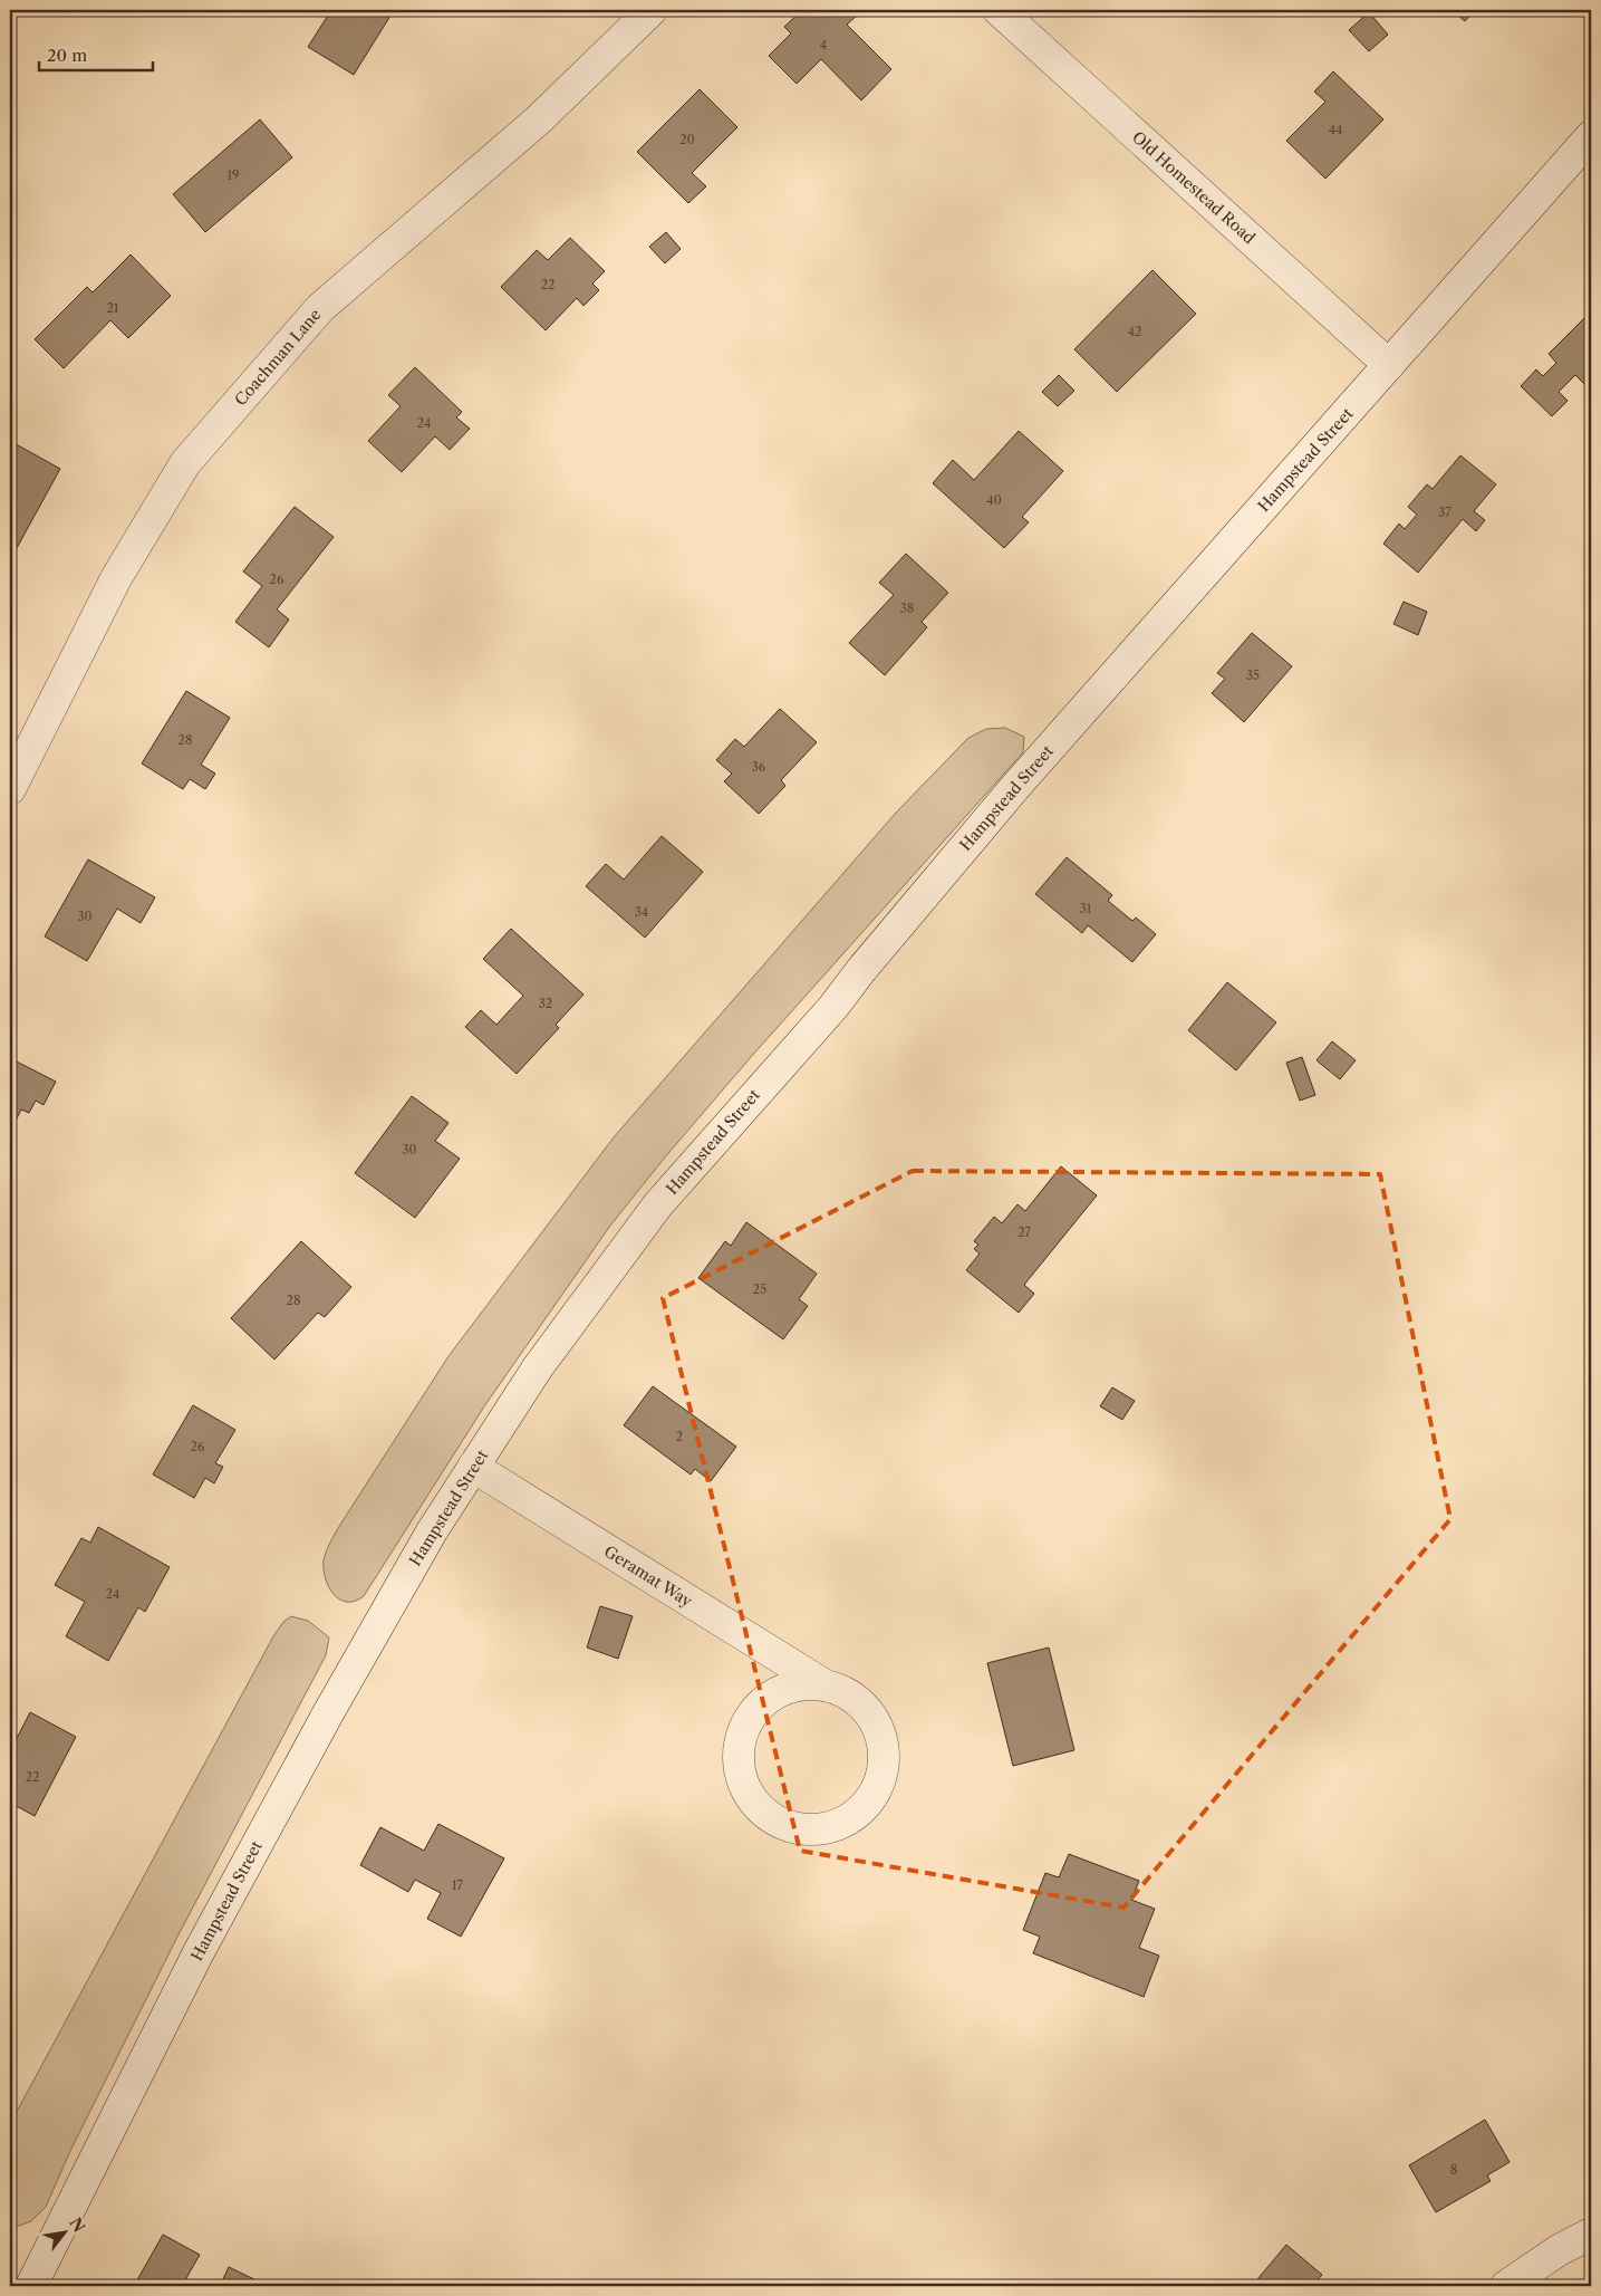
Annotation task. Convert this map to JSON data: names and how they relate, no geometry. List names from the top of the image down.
{
  "streets": {
    "main road": [
      "Old Homestead Road",
      "Coachman Lane",
      "Hampstead Street",
      "Geramat Way"
    ]
  },
  "crossings": [
    ["Old Homestead Road", "Hampstead Street"],
    ["Hampstead Street", "Geramat Way"]
  ],
  "house_numbers": [
    "4",
    "44",
    "20",
    "19",
    "22",
    "21",
    "42",
    "24",
    "40",
    "37",
    "26",
    "38",
    "35",
    "28",
    "36",
    "31",
    "34",
    "30",
    "32",
    "30",
    "27",
    "25",
    "28",
    "2",
    "26",
    "24",
    "22",
    "17",
    "8"
  ],
  "scale_bar": "20 m",
  "north": "top right"
}
